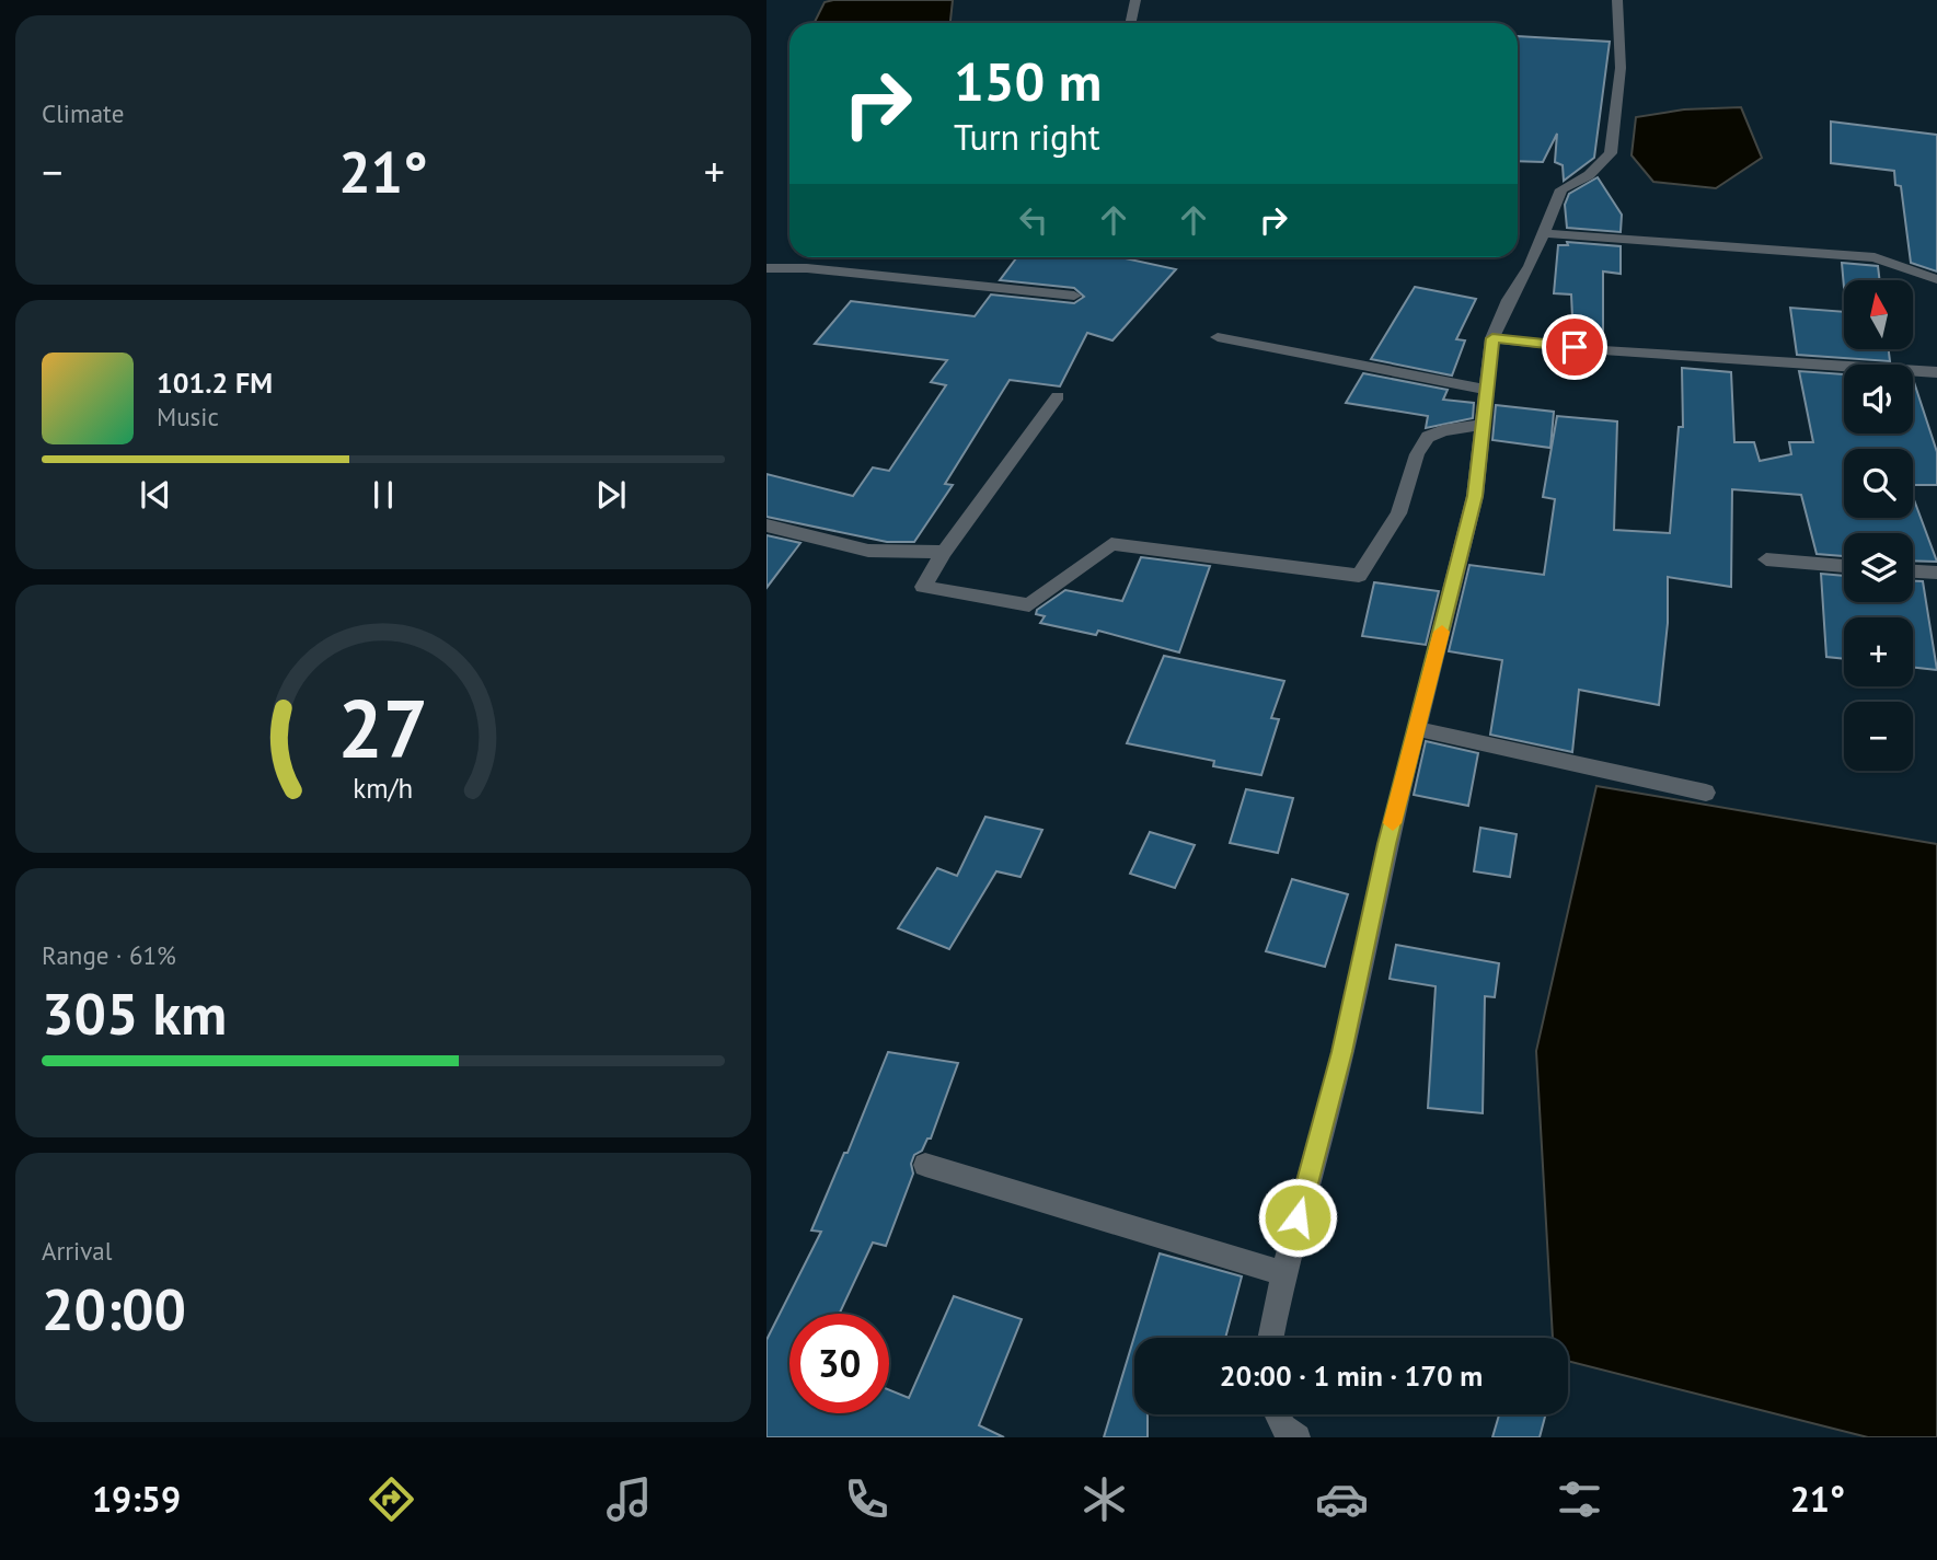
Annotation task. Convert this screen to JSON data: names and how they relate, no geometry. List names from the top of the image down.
{
  "north": "top",
  "page": {
    "tile": [
      "Climate",
      ["Range · 61%", "305 km"],
      ["Arrival", "20:00"]
    ],
    "turn": ["150 m", "Turn right"],
    "heat": ["−", "21°", "+"],
    "map_buttons": ["+", "−"],
    "song": ["101.2 FM", "Music"],
    "limit": "30",
    "trip": "20:00 · 1 min · 170 m",
    "tabs": ["19:59", "21°"],
    "gauge": ["27", "km/h"]
  }
}
